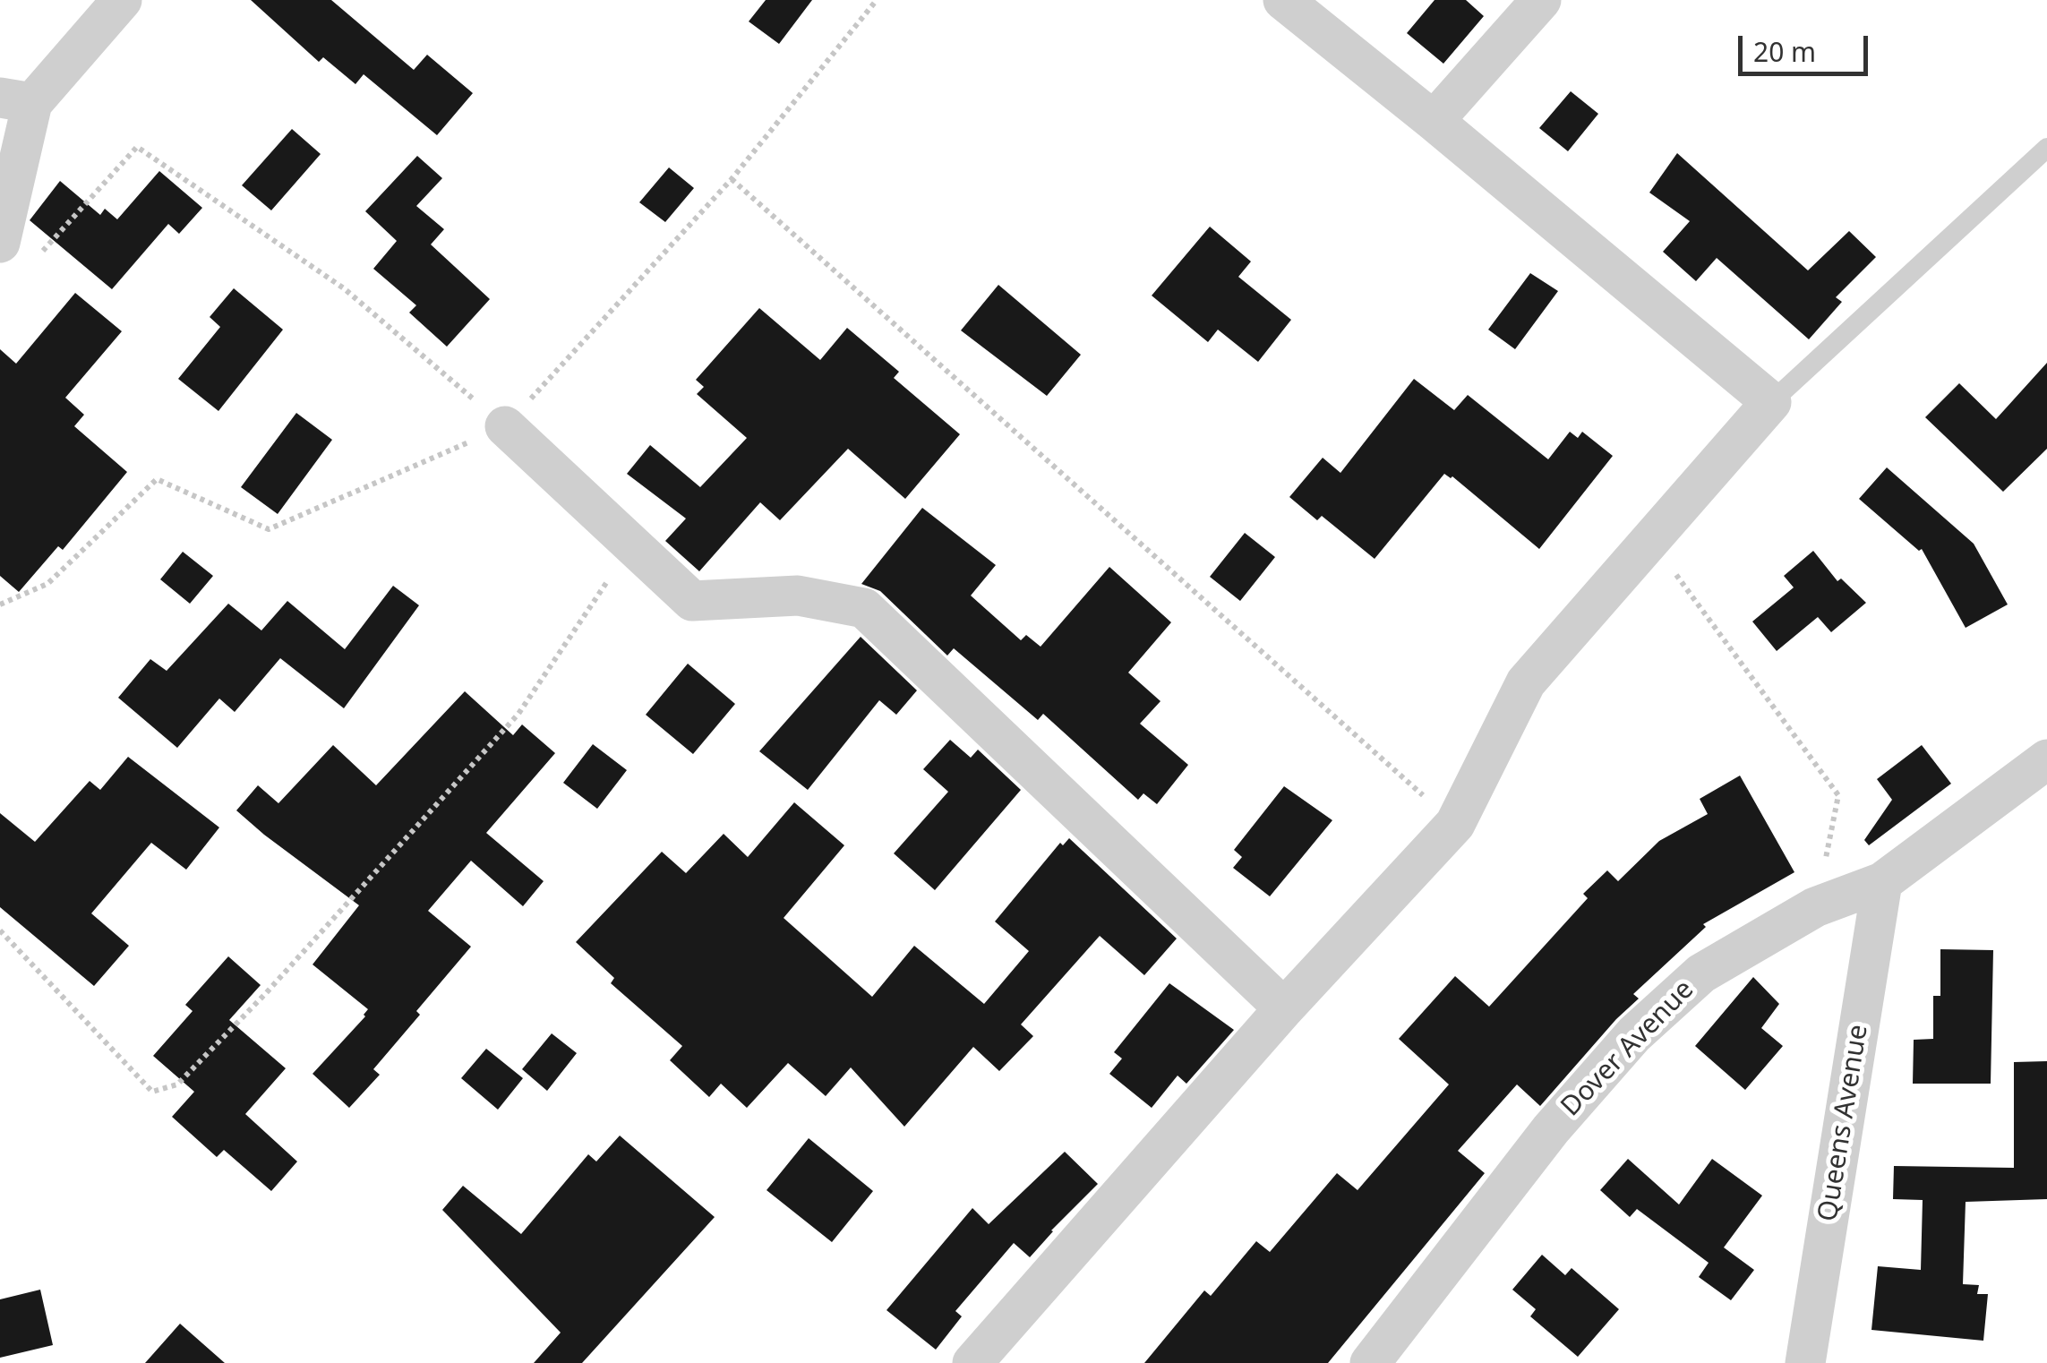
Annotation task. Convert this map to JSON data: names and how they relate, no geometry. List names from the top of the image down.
{
  "streets": {
    "street": ["Dover Avenue", "Queens Avenue"]
  },
  "crossings": [
    ["Dover Avenue", "Queens Avenue"]
  ],
  "scale_bar": "20 m"
}
